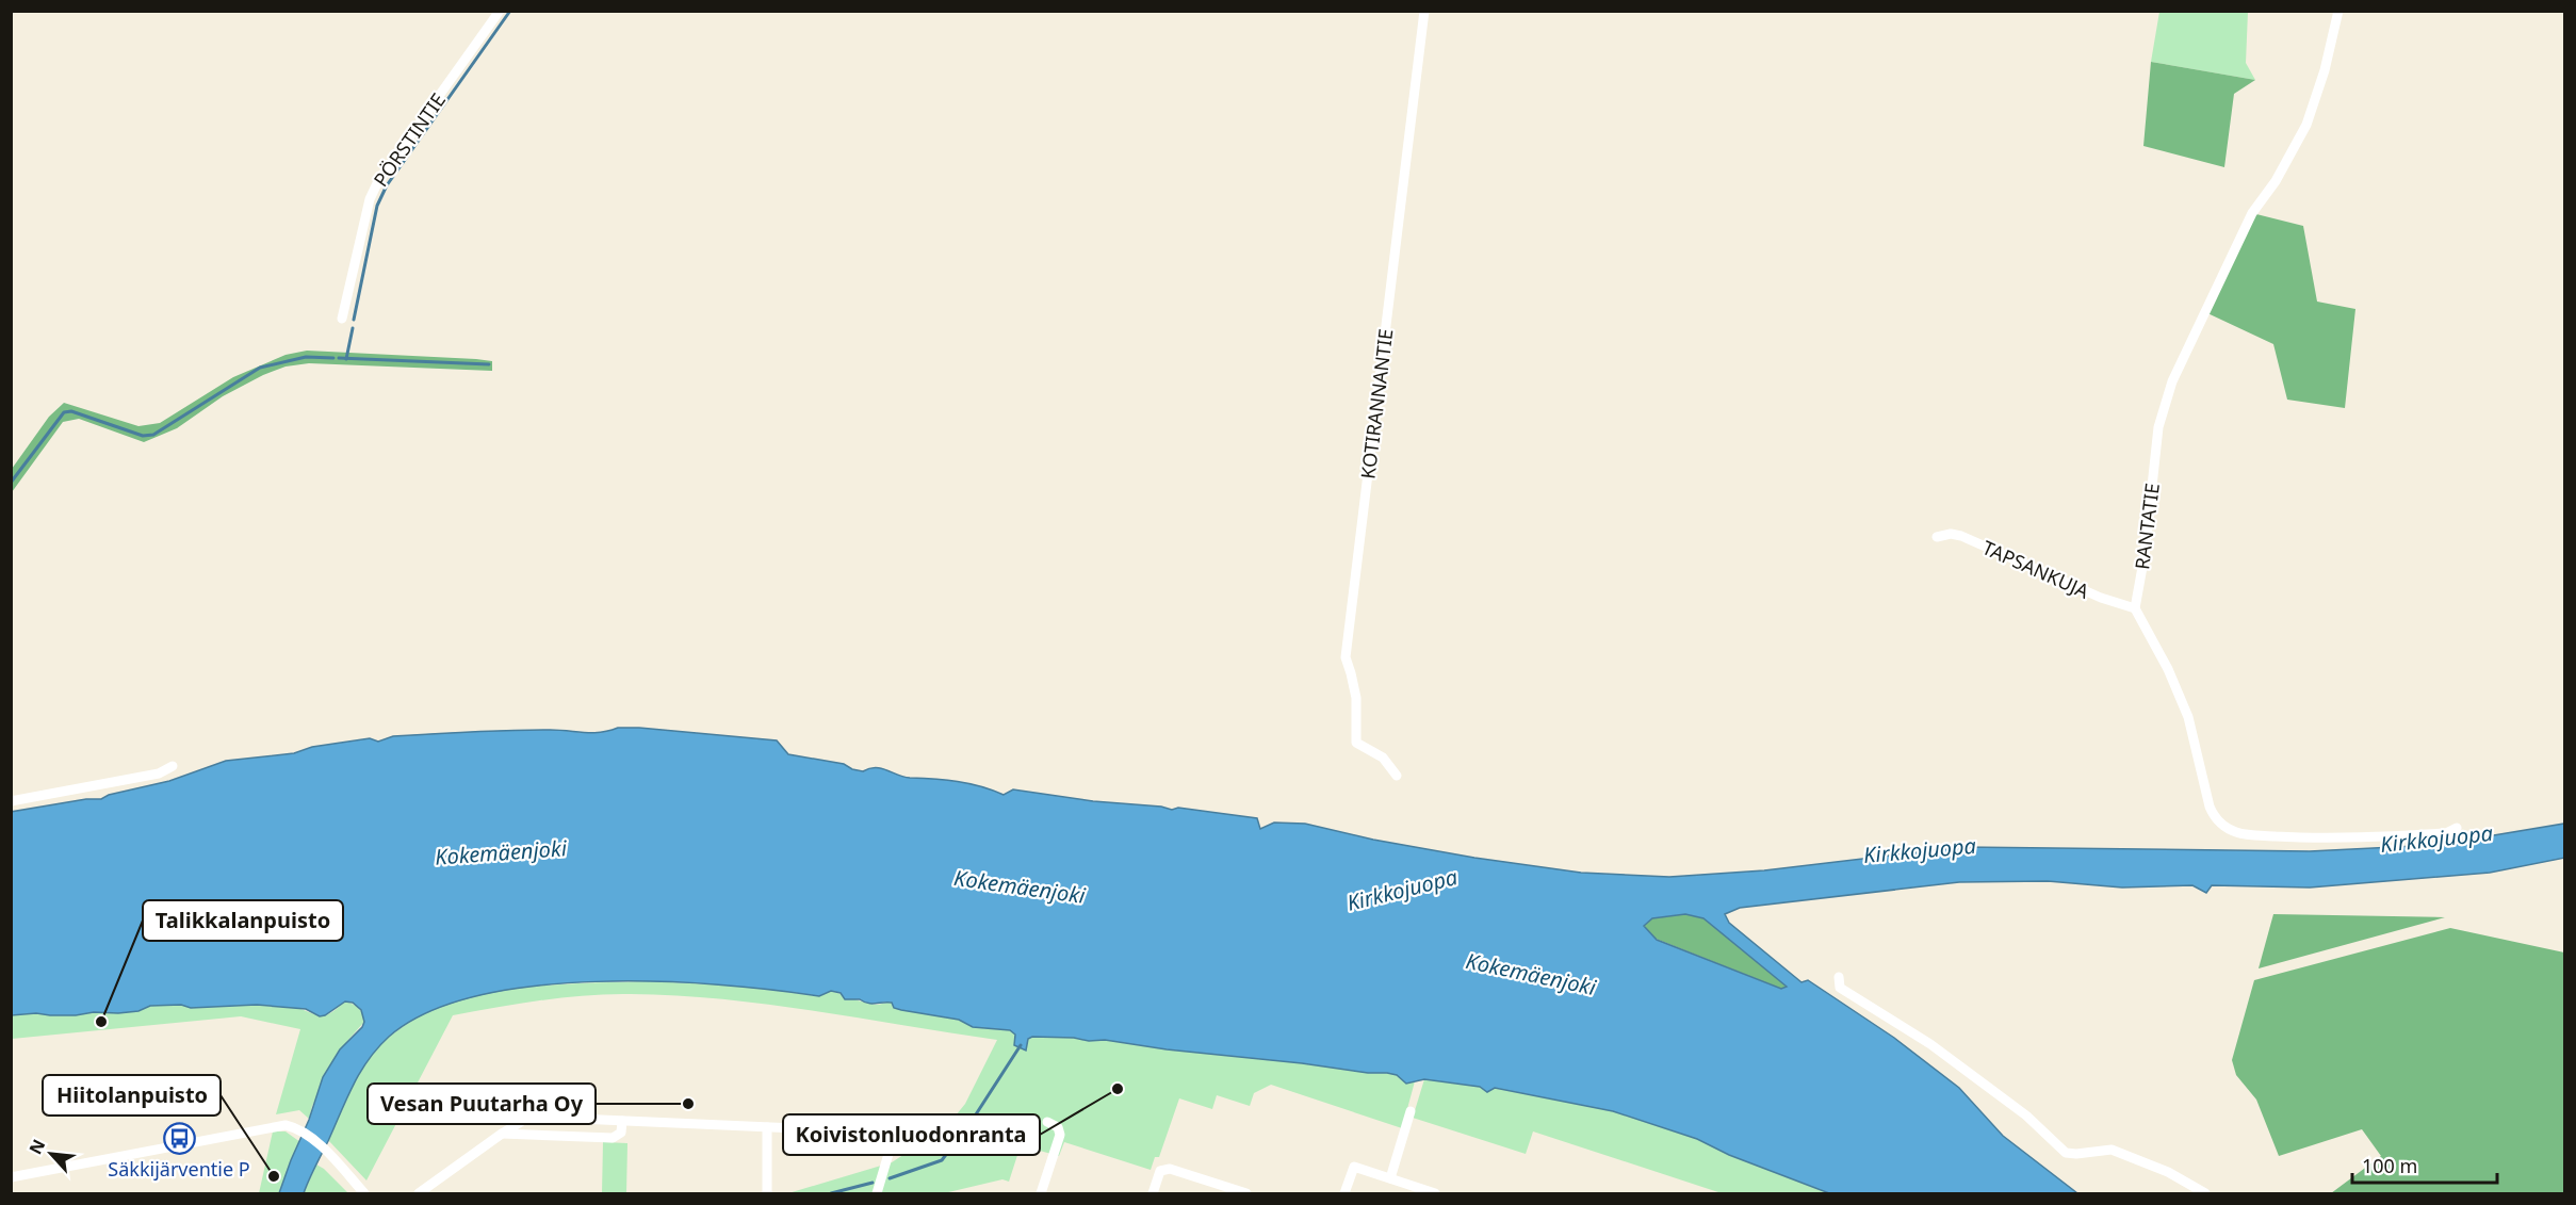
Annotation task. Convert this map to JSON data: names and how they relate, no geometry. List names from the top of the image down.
{
  "streets": {
    "street": [
      "PÖRSTINTIE",
      "KOTIRANNANTIE",
      "RANTATIE",
      "TAPSANKUJA"
    ]
  },
  "crossings": [
    ["RANTATIE", "TAPSANKUJA"]
  ],
  "water": ["Kirkkojuopa", "Kokemäenjoki"],
  "places": {
    "other": [
      "Talikkalanpuisto",
      "Koivistonluodonranta",
      "Vesan Puutarha Oy",
      "Hiitolanpuisto"
    ],
    "bus stop": ["Säkkijärventie P"]
  },
  "scale_bar": "100 m",
  "north": "top left"
}
